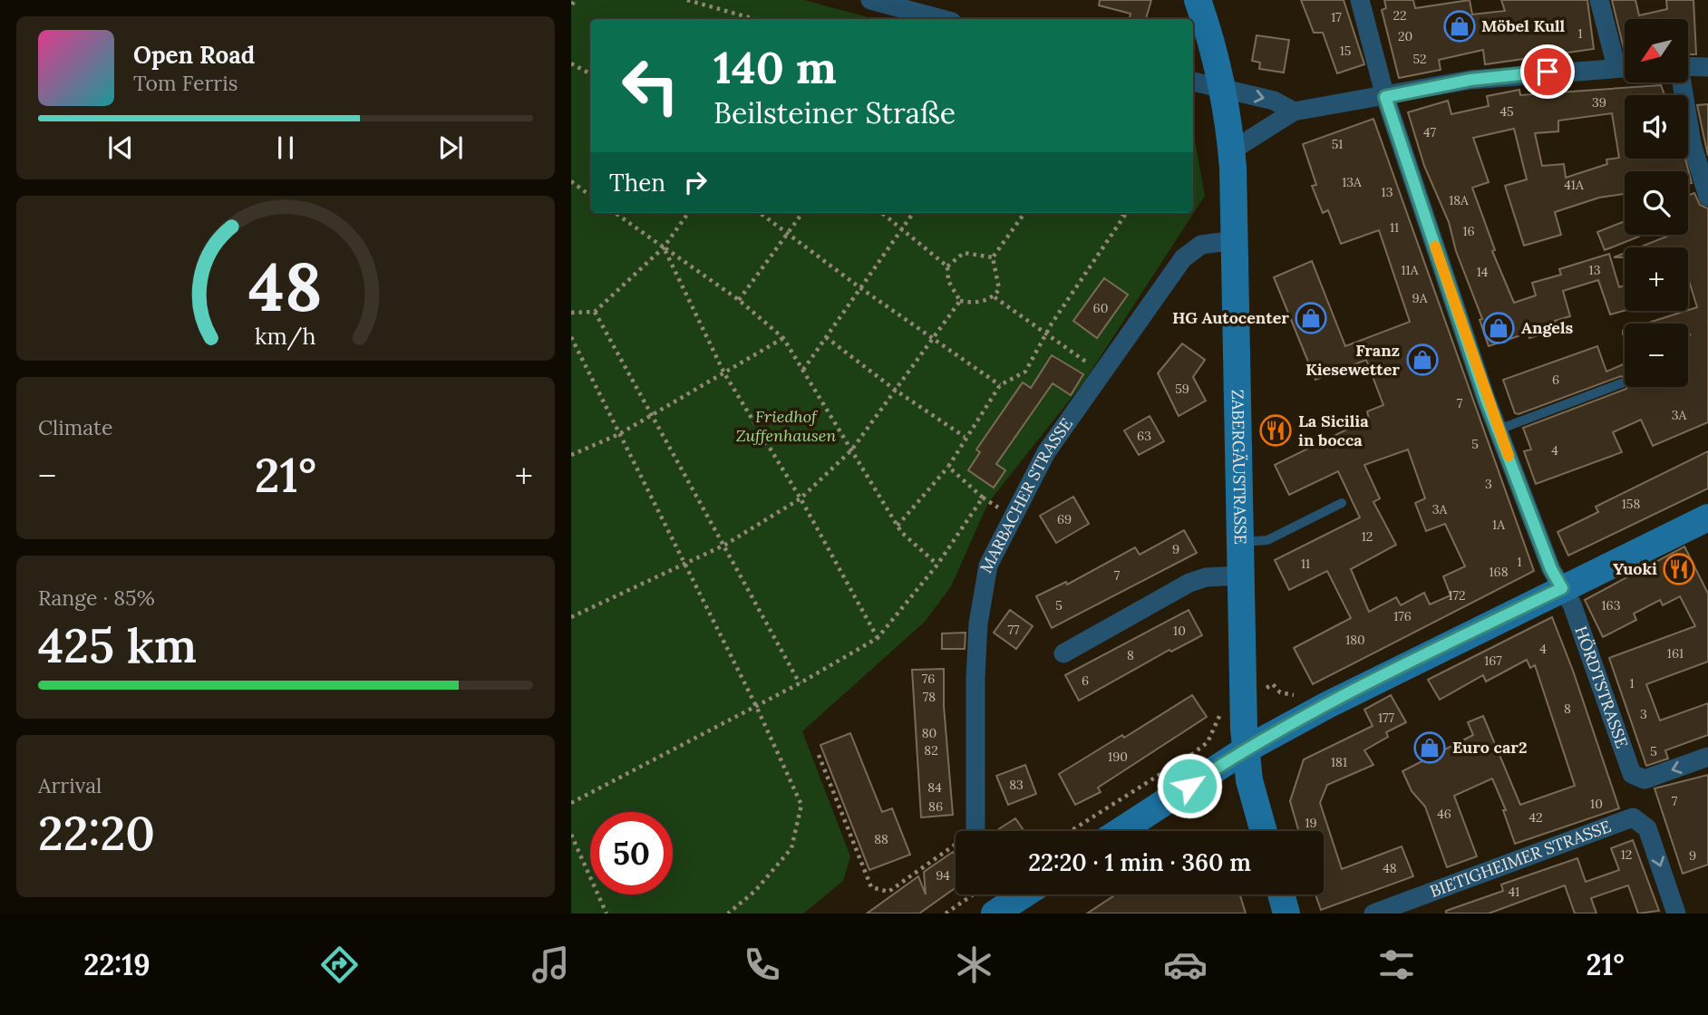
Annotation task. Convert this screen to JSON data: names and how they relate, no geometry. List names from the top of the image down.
{
  "streets": {
    "main road": ["ZABERGÄUSTRASSE"],
    "street": ["MARBACHER STRASSE", "HÖRDTSTRASSE", "BIETIGHEIMER STRASSE"]
  },
  "crossings": [
    ["ZABERGÄUSTRASSE", "MARBACHER STRASSE"]
  ],
  "parks": ["Friedhof Zuffenhausen"],
  "places": {
    "shop": [
      "Möbel Kull",
      "HG Autocenter",
      "Angels",
      "Franz Kiesewetter",
      "Euro car2"
    ],
    "restaurant": ["La Sicilia in bocca", "Yuoki"]
  },
  "house_numbers": [
    "22",
    "17",
    "1",
    "20",
    "15",
    "52",
    "39",
    "45",
    "47",
    "51",
    "13A",
    "41A",
    "13",
    "18A",
    "11",
    "16",
    "11A",
    "13",
    "14",
    "9A",
    "60",
    "6",
    "59",
    "7",
    "3A",
    "63",
    "5",
    "4",
    "3",
    "158",
    "3A",
    "69",
    "1A",
    "12",
    "9",
    "1",
    "11",
    "168",
    "7",
    "172",
    "5",
    "163",
    "176",
    "77",
    "10",
    "180",
    "4",
    "161",
    "8",
    "167",
    "76",
    "6",
    "1",
    "78",
    "8",
    "3",
    "177",
    "80",
    "82",
    "5",
    "190",
    "181",
    "83",
    "84",
    "7",
    "10",
    "86",
    "46",
    "42",
    "19",
    "88",
    "12",
    "9",
    "48",
    "94",
    "41"
  ],
  "north": "bottom left",
  "page": {
    "map_buttons": ["+", "−"],
    "turn": ["140 m", "Beilsteiner Straße"],
    "song": ["Open Road", "Tom Ferris"],
    "then": "Then",
    "tile": [
      "Climate",
      ["Range · 85%", "425 km"],
      ["Arrival", "22:20"]
    ],
    "heat": ["−", "21°", "+"],
    "limit": "50",
    "trip": "22:20 · 1 min · 360 m",
    "tabs": ["22:19", "21°"],
    "gauge": ["48", "km/h"]
  }
}
